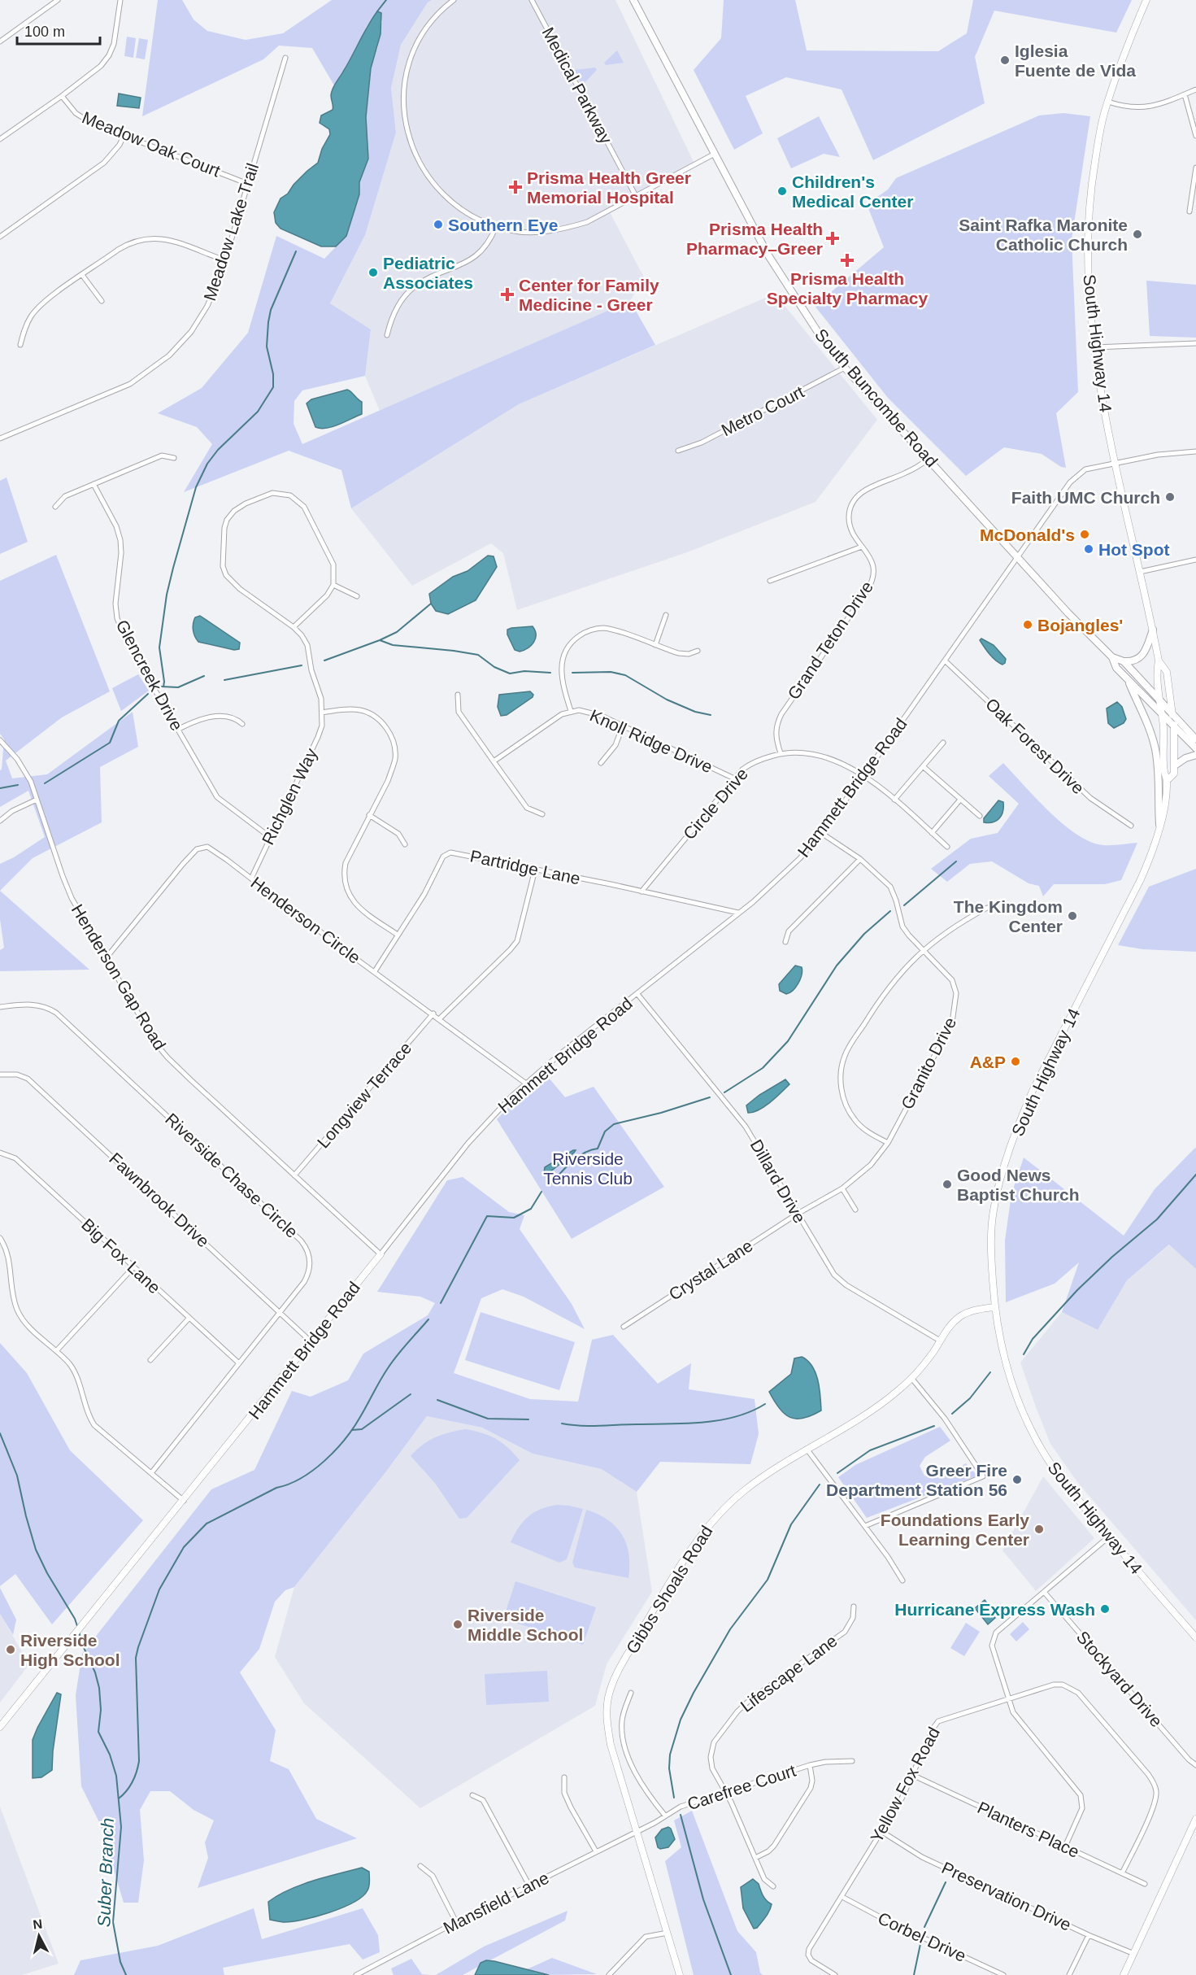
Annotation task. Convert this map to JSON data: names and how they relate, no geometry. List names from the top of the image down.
{
  "streets": {
    "main road": [
      "South Highway 14",
      "South Buncombe Road",
      "Hammett Bridge Road",
      "Gibbs Shoals Road"
    ],
    "street": [
      "Medical Parkway",
      "Meadow Oak Court",
      "Meadow Lake Trail",
      "Metro Court",
      "Grand Teton Drive",
      "Glencreek Drive",
      "Knoll Ridge Drive",
      "Oak Forest Drive",
      "Richglen Way",
      "Circle Drive",
      "Partridge Lane",
      "Henderson Circle",
      "Henderson Gap Road",
      "Granito Drive",
      "Longview Terrace",
      "Riverside Chase Circle",
      "Dillard Drive",
      "Fawnbrook Drive",
      "Big Fox Lane",
      "Crystal Lane",
      "Lifescape Lane",
      "Stockyard Drive",
      "Yellow Fox Road",
      "Carefree Court",
      "Planters Place",
      "Preservation Drive",
      "Mansfield Lane",
      "Corbel Drive"
    ]
  },
  "crossings": [
    ["Meadow Oak Court", "Meadow Lake Trail"],
    ["South Highway 14", "South Buncombe Road"],
    ["South Highway 14", "Hammett Bridge Road"],
    ["South Highway 14", "Gibbs Shoals Road"],
    ["South Buncombe Road", "Metro Court"],
    ["South Buncombe Road", "Grand Teton Drive"],
    ["South Buncombe Road", "Hammett Bridge Road"],
    ["Grand Teton Drive", "Circle Drive"],
    ["Glencreek Drive", "Richglen Way"],
    ["Knoll Ridge Drive", "Circle Drive"],
    ["Oak Forest Drive", "Hammett Bridge Road"],
    ["Hammett Bridge Road", "Circle Drive"],
    ["Hammett Bridge Road", "Partridge Lane"],
    ["Hammett Bridge Road", "Henderson Circle"],
    ["Hammett Bridge Road", "Henderson Gap Road"],
    ["Hammett Bridge Road", "Granito Drive"],
    ["Hammett Bridge Road", "Dillard Drive"],
    ["Hammett Bridge Road", "Fawnbrook Drive"],
    ["Richglen Way", "Henderson Circle"],
    ["Circle Drive", "Partridge Lane"],
    ["Partridge Lane", "Henderson Circle"],
    ["Henderson Circle", "Henderson Gap Road"],
    ["Henderson Circle", "Longview Terrace"],
    ["Henderson Gap Road", "Longview Terrace"],
    ["Granito Drive", "Dillard Drive"],
    ["Granito Drive", "Crystal Lane"],
    ["Riverside Chase Circle", "Fawnbrook Drive"],
    ["Riverside Chase Circle", "Big Fox Lane"],
    ["Dillard Drive", "Crystal Lane"],
    ["Dillard Drive", "Gibbs Shoals Road"],
    ["Gibbs Shoals Road", "Carefree Court"],
    ["Gibbs Shoals Road", "Mansfield Lane"],
    ["Lifescape Lane", "Carefree Court"],
    ["Yellow Fox Road", "Planters Place"],
    ["Yellow Fox Road", "Preservation Drive"],
    ["Yellow Fox Road", "Corbel Drive"],
    ["Carefree Court", "Mansfield Lane"]
  ],
  "water": ["Suber Branch"],
  "parks": ["Riverside Tennis Club"],
  "places": {
    "other": [
      "Iglesia Fuente de Vida",
      "Children's Medical Center",
      "Southern Eye",
      "Saint Rafka Maronite Catholic Church",
      "Pediatric Associates",
      "Faith UMC Church",
      "McDonald's",
      "Hot Spot",
      "Bojangles'",
      "The Kingdom Center",
      "A&P",
      "Good News Baptist Church",
      "Greer Fire Department Station 56",
      "Foundations Early Learning Center",
      "Hurricane Express Wash",
      "Riverside Middle School",
      "Riverside High School"
    ],
    "health": [
      "Prisma Health Greer Memorial Hospital",
      "Prisma Health Pharmacy–Greer",
      "Prisma Health Specialty Pharmacy",
      "Center for Family Medicine - Greer"
    ]
  },
  "scale_bar": "100 m",
  "north": "top"
}
